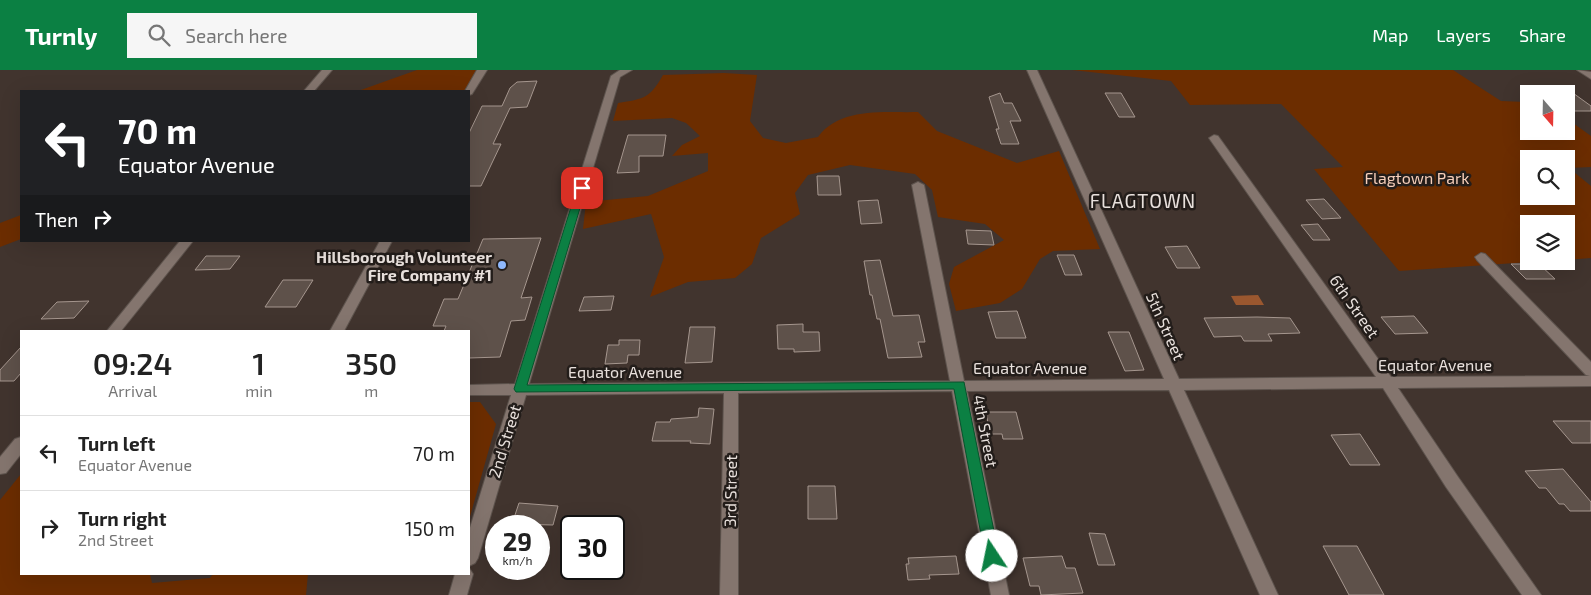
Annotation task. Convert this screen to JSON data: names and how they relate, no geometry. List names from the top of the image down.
{
  "streets": {
    "street": [
      "6th Street",
      "5th Street",
      "Equator Avenue",
      "4th Street",
      "2nd Street",
      "3rd Street"
    ]
  },
  "crossings": [
    ["6th Street", "Equator Avenue"],
    ["5th Street", "Equator Avenue"],
    ["Equator Avenue", "4th Street"],
    ["Equator Avenue", "2nd Street"],
    ["Equator Avenue", "3rd Street"]
  ],
  "districts": ["FLAGTOWN"],
  "parks": ["Flagtown Park"],
  "places": ["Hillsborough Volunteer Fire Company #1"],
  "north": "bottom",
  "page": {
    "header": "Turnly",
    "search": "Search here",
    "nav": ["Map", "Layers", "Share"],
    "turn": ["70 m", "Equator Avenue"],
    "then": "Then",
    "eta": [
      "09:24",
      "Arrival",
      "1",
      "min",
      "350",
      "m"
    ],
    "list": [
      {
        "name": "Turn left",
        "note": "Equator Avenue",
        "value": "70 m"
      },
      {
        "name": "Turn right",
        "note": "2nd Street",
        "value": "150 m"
      }
    ],
    "speed": "29 km/h",
    "limit": "30"
  }
}
